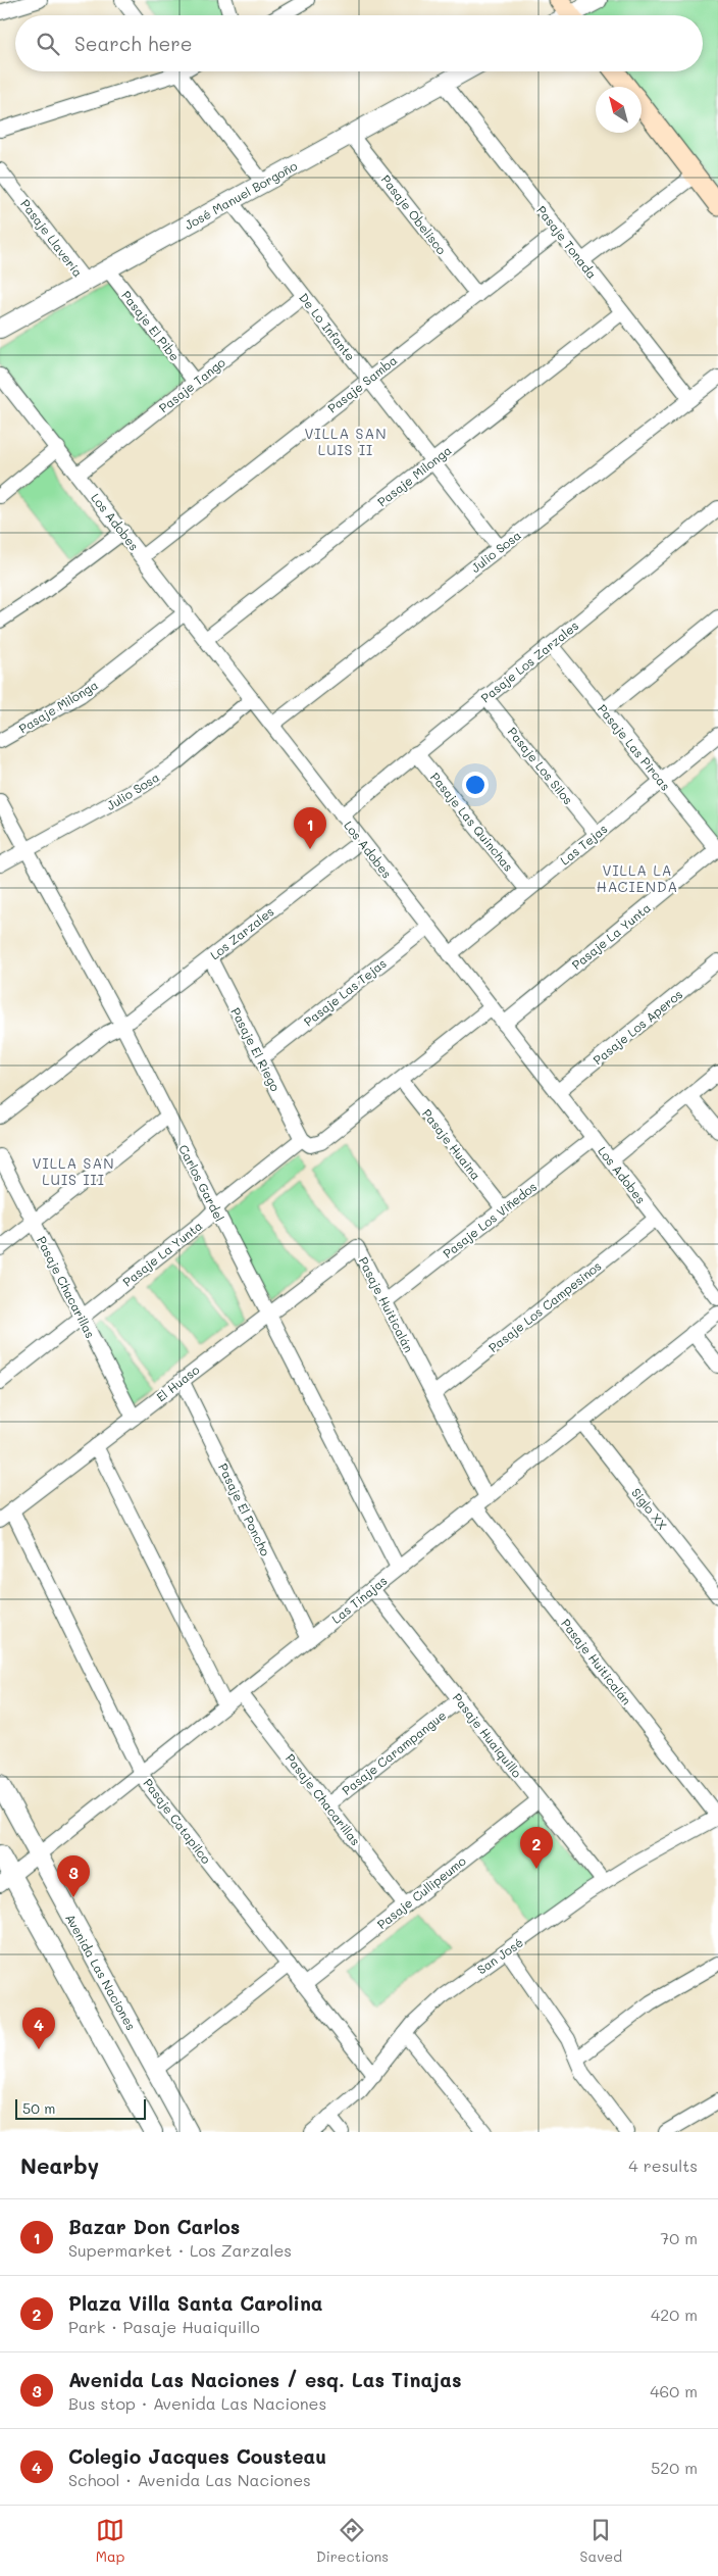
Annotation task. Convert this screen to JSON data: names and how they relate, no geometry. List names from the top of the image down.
{
  "streets": {
    "street": [
      "José Manuel Borgoño",
      "Pasaje Obelisco",
      "Pasaje Llaveria",
      "Pasaje Tonada",
      "Pasaje El Pibe",
      "De Lo Infante",
      "Pasaje Samba",
      "Pasaje Tango",
      "Pasaje Milonga",
      "Los Adobes",
      "Julio Sosa",
      "Pasaje Los Zarzales",
      "Pasaje Las Pircas",
      "Pasaje Los Silos",
      "Pasaje Las Quinchas",
      "Las Tejas",
      "Los Zarzales",
      "Pasaje La Yunta",
      "Pasaje Las Tejas",
      "Pasaje Los Aperos",
      "Pasaje El Riego",
      "Pasaje Huaina",
      "Carlos Gardel",
      "Pasaje Los Viñedos",
      "Pasaje Chacarillas",
      "Pasaje Huiticalán",
      "Pasaje Los Campesinos",
      "El Huaso",
      "Siglo XX",
      "Pasaje El Poncho",
      "Las Tinajas",
      "Pasaje Huaiquillo",
      "Pasaje Carampangue",
      "Pasaje Catapilco",
      "Pasaje Cullipeumo",
      "San José",
      "Avenida Las Naciones"
    ]
  },
  "crossings": [
    ["José Manuel Borgoño", "Pasaje Obelisco"],
    ["José Manuel Borgoño", "Pasaje Llaveria"],
    ["José Manuel Borgoño", "Pasaje Tonada"],
    ["José Manuel Borgoño", "Pasaje El Pibe"],
    ["José Manuel Borgoño", "De Lo Infante"],
    ["Pasaje Obelisco", "Pasaje Samba"],
    ["Pasaje Tonada", "Pasaje Samba"],
    ["Pasaje Tonada", "Pasaje Milonga"],
    ["Pasaje Tonada", "Julio Sosa"],
    ["Pasaje El Pibe", "Pasaje Tango"],
    ["De Lo Infante", "Pasaje Samba"],
    ["De Lo Infante", "Pasaje Tango"],
    ["De Lo Infante", "Pasaje Milonga"],
    ["De Lo Infante", "Julio Sosa"],
    ["Pasaje Samba", "Los Adobes"],
    ["Pasaje Tango", "Los Adobes"],
    ["Pasaje Milonga", "Los Adobes"],
    ["Los Adobes", "Julio Sosa"],
    ["Los Adobes", "Pasaje Los Zarzales"],
    ["Los Adobes", "Las Tejas"],
    ["Los Adobes", "Los Zarzales"],
    ["Los Adobes", "Pasaje La Yunta"],
    ["Los Adobes", "Pasaje Las Tejas"],
    ["Los Adobes", "Pasaje Los Aperos"],
    ["Los Adobes", "Pasaje Los Viñedos"],
    ["Los Adobes", "Pasaje Los Campesinos"],
    ["Julio Sosa", "Carlos Gardel"],
    ["Pasaje Los Zarzales", "Pasaje Las Pircas"],
    ["Pasaje Los Zarzales", "Pasaje Los Silos"],
    ["Pasaje Los Zarzales", "Pasaje Las Quinchas"],
    ["Pasaje Las Pircas", "Las Tejas"],
    ["Pasaje Las Pircas", "Pasaje La Yunta"],
    ["Pasaje Los Silos", "Las Tejas"],
    ["Pasaje Las Quinchas", "Las Tejas"],
    ["Los Zarzales", "Pasaje El Riego"],
    ["Los Zarzales", "Carlos Gardel"],
    ["Pasaje La Yunta", "Pasaje El Riego"],
    ["Pasaje La Yunta", "Carlos Gardel"],
    ["Pasaje La Yunta", "Pasaje Chacarillas"],
    ["Pasaje Las Tejas", "Pasaje El Riego"],
    ["Pasaje Huaina", "Pasaje Los Viñedos"],
    ["Carlos Gardel", "El Huaso"],
    ["Carlos Gardel", "Las Tinajas"],
    ["Pasaje Los Viñedos", "Pasaje Huiticalán"],
    ["Pasaje Chacarillas", "El Huaso"],
    ["Pasaje Chacarillas", "Las Tinajas"],
    ["Pasaje Chacarillas", "Pasaje Carampangue"],
    ["Pasaje Chacarillas", "Pasaje Cullipeumo"],
    ["Pasaje Huiticalán", "Pasaje Los Campesinos"],
    ["Pasaje Huiticalán", "El Huaso"],
    ["Pasaje Huiticalán", "Las Tinajas"],
    ["Pasaje Huiticalán", "San José"],
    ["El Huaso", "Pasaje El Poncho"],
    ["El Huaso", "Pasaje Catapilco"],
    ["Siglo XX", "Las Tinajas"],
    ["Pasaje El Poncho", "Las Tinajas"],
    ["Las Tinajas", "Pasaje Huaiquillo"],
    ["Las Tinajas", "Pasaje Catapilco"],
    ["Las Tinajas", "Avenida Las Naciones"],
    ["Pasaje Huaiquillo", "Pasaje Carampangue"],
    ["Pasaje Huaiquillo", "Pasaje Cullipeumo"],
    ["Pasaje Huaiquillo", "San José"],
    ["Pasaje Catapilco", "Pasaje Cullipeumo"],
    ["Pasaje Catapilco", "San José"]
  ],
  "districts": ["VILLA SAN LUIS II", "VILLA LA HACIENDA", "VILLA SAN LUIS III"],
  "scale_bar": "50 m",
  "north": "top left",
  "page": {
    "search": "Search here",
    "pins": [
      "1",
      "2",
      "3",
      "4"
    ],
    "scale": "50 m",
    "heading": ["Nearby", "4 results"],
    "list": [
      {
        "mark": "1",
        "name": "Bazar Don Carlos",
        "note": "Supermarket · Los Zarzales",
        "value": "70 m"
      },
      {
        "mark": "2",
        "name": "Plaza Villa Santa Carolina",
        "note": "Park · Pasaje Huaiquillo",
        "value": "420 m"
      },
      {
        "mark": "3",
        "name": "Avenida Las Naciones / esq. Las Tinajas",
        "note": "Bus stop · Avenida Las Naciones",
        "value": "460 m"
      },
      {
        "mark": "4",
        "name": "Colegio Jacques Cousteau",
        "note": "School · Avenida Las Naciones",
        "value": "520 m"
      }
    ],
    "nav": ["Map", "Directions", "Saved"]
  }
}
